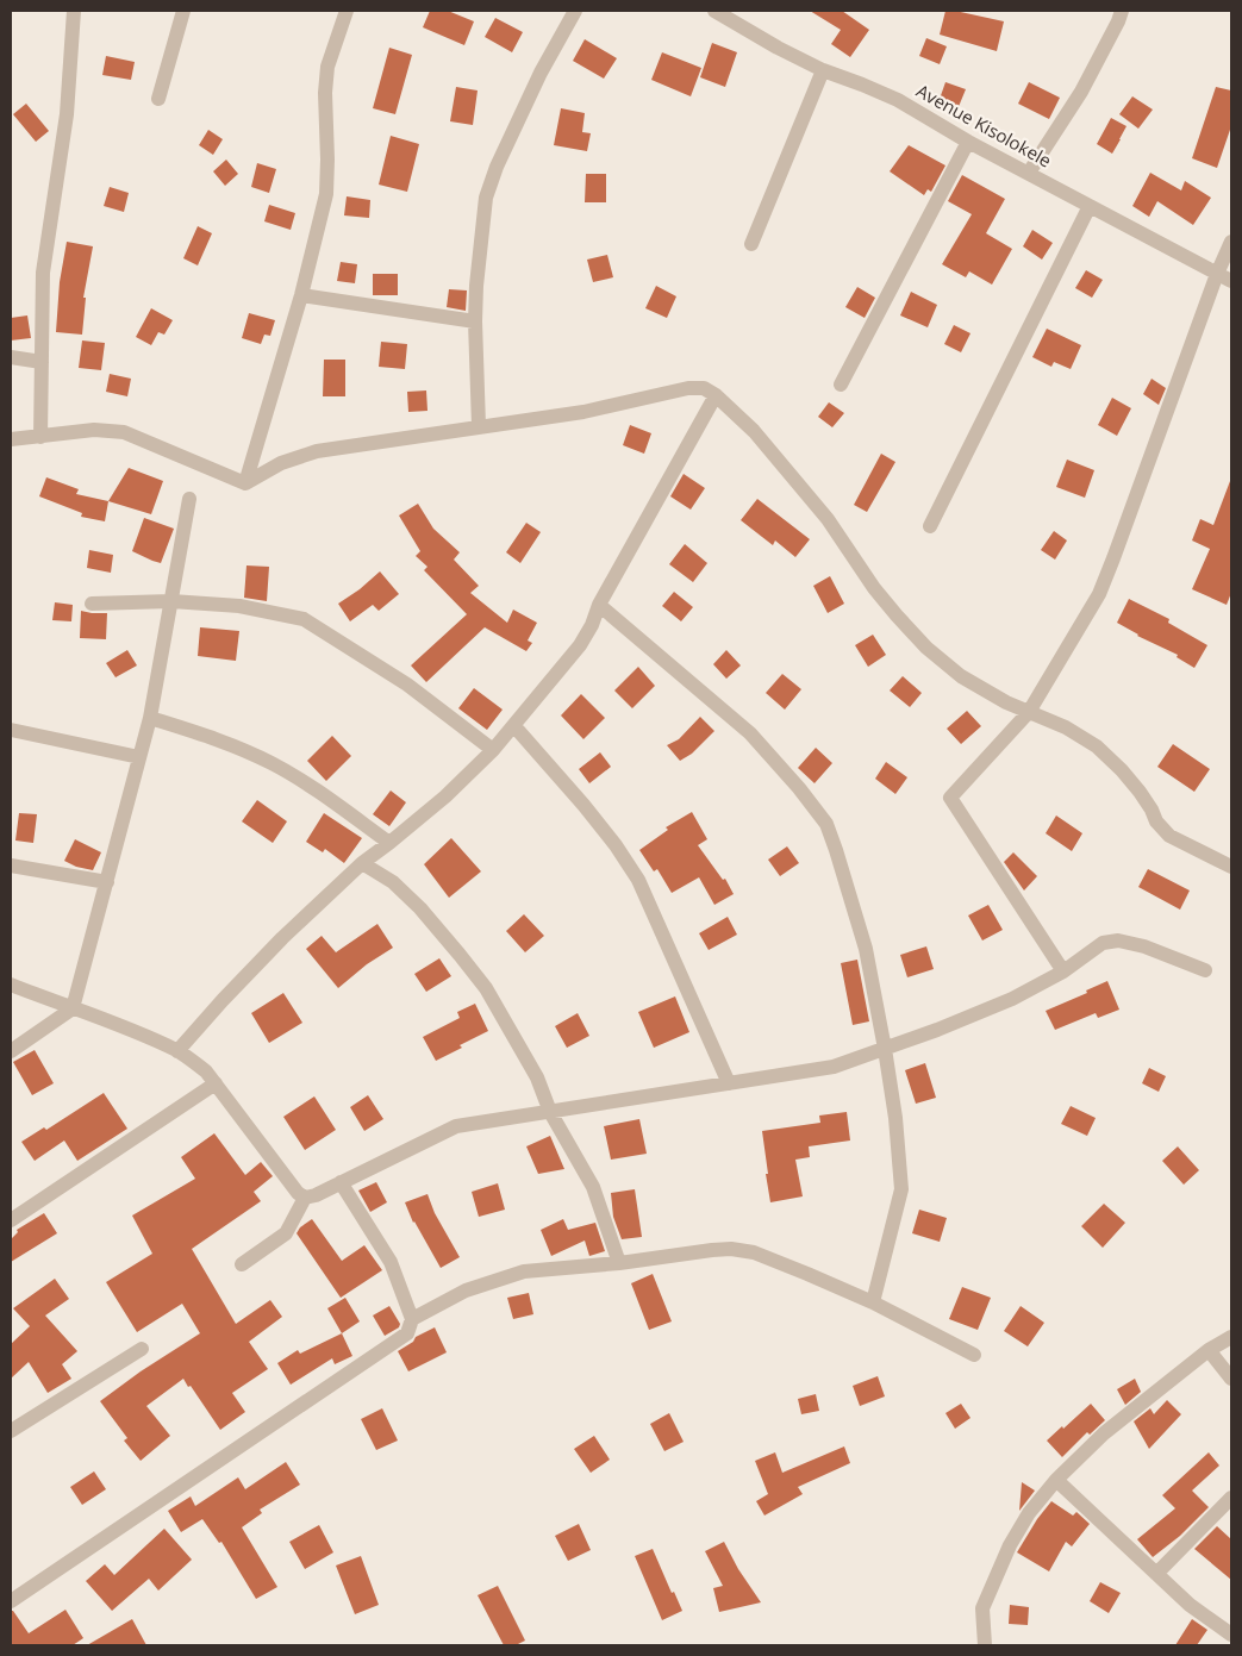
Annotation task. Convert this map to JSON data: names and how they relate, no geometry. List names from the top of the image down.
{
  "streets": {
    "street": ["Avenue Kisolokele"]
  }
}
